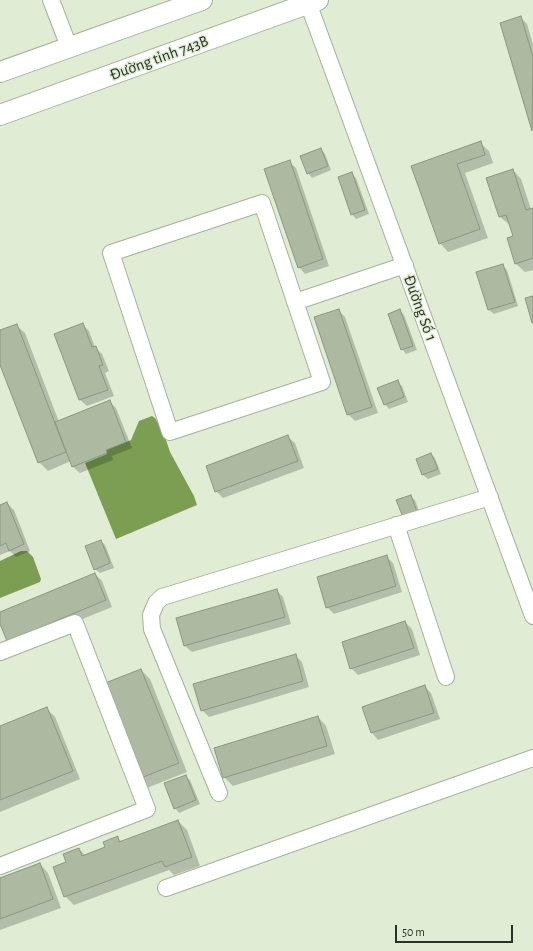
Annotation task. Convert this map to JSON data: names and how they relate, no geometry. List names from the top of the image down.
{
  "streets": {
    "main road": ["Đường tỉnh 743B"],
    "street": ["Đường Số 1"]
  },
  "crossings": [
    ["Đường tỉnh 743B", "Đường Số 1"]
  ],
  "scale_bar": "50 m"
}
